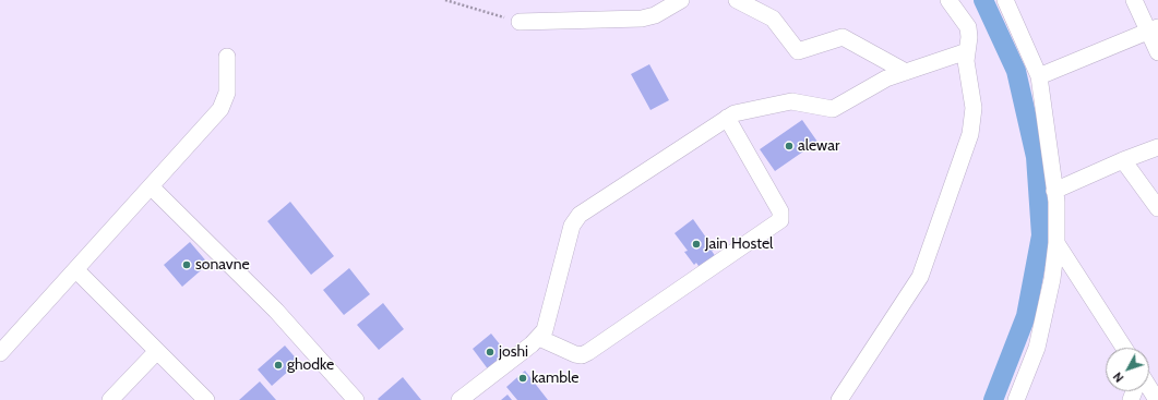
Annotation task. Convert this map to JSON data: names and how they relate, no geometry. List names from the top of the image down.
{
  "places": [
    "alewar",
    "Jain Hostel",
    "sonavne",
    "joshi",
    "ghodke",
    "kamble"
  ],
  "north": "bottom left"
}
